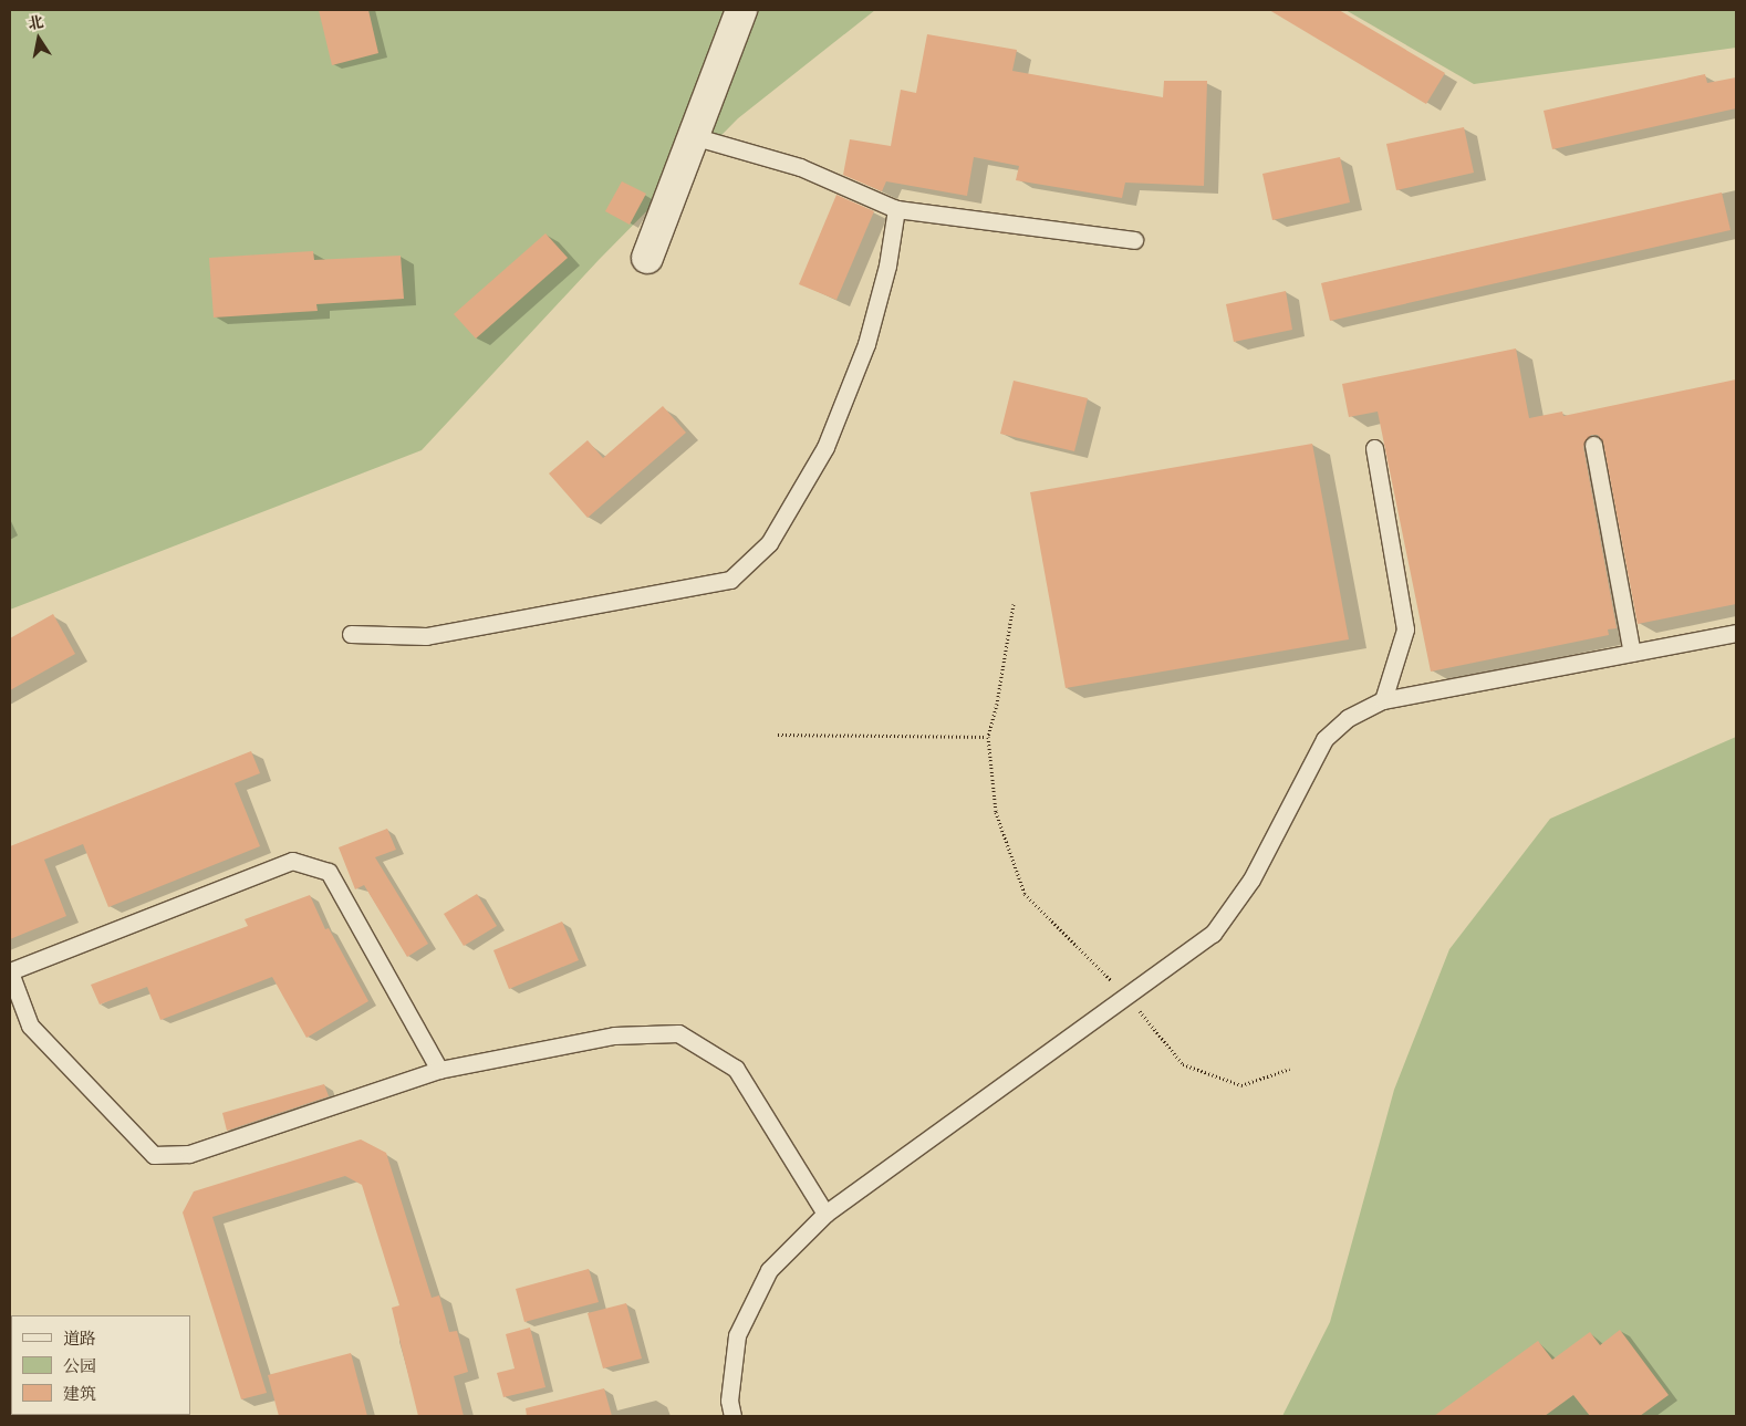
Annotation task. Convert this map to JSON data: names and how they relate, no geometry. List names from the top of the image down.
{
  "legend": ["道路", "公园", "建筑"],
  "north": "top"
}
